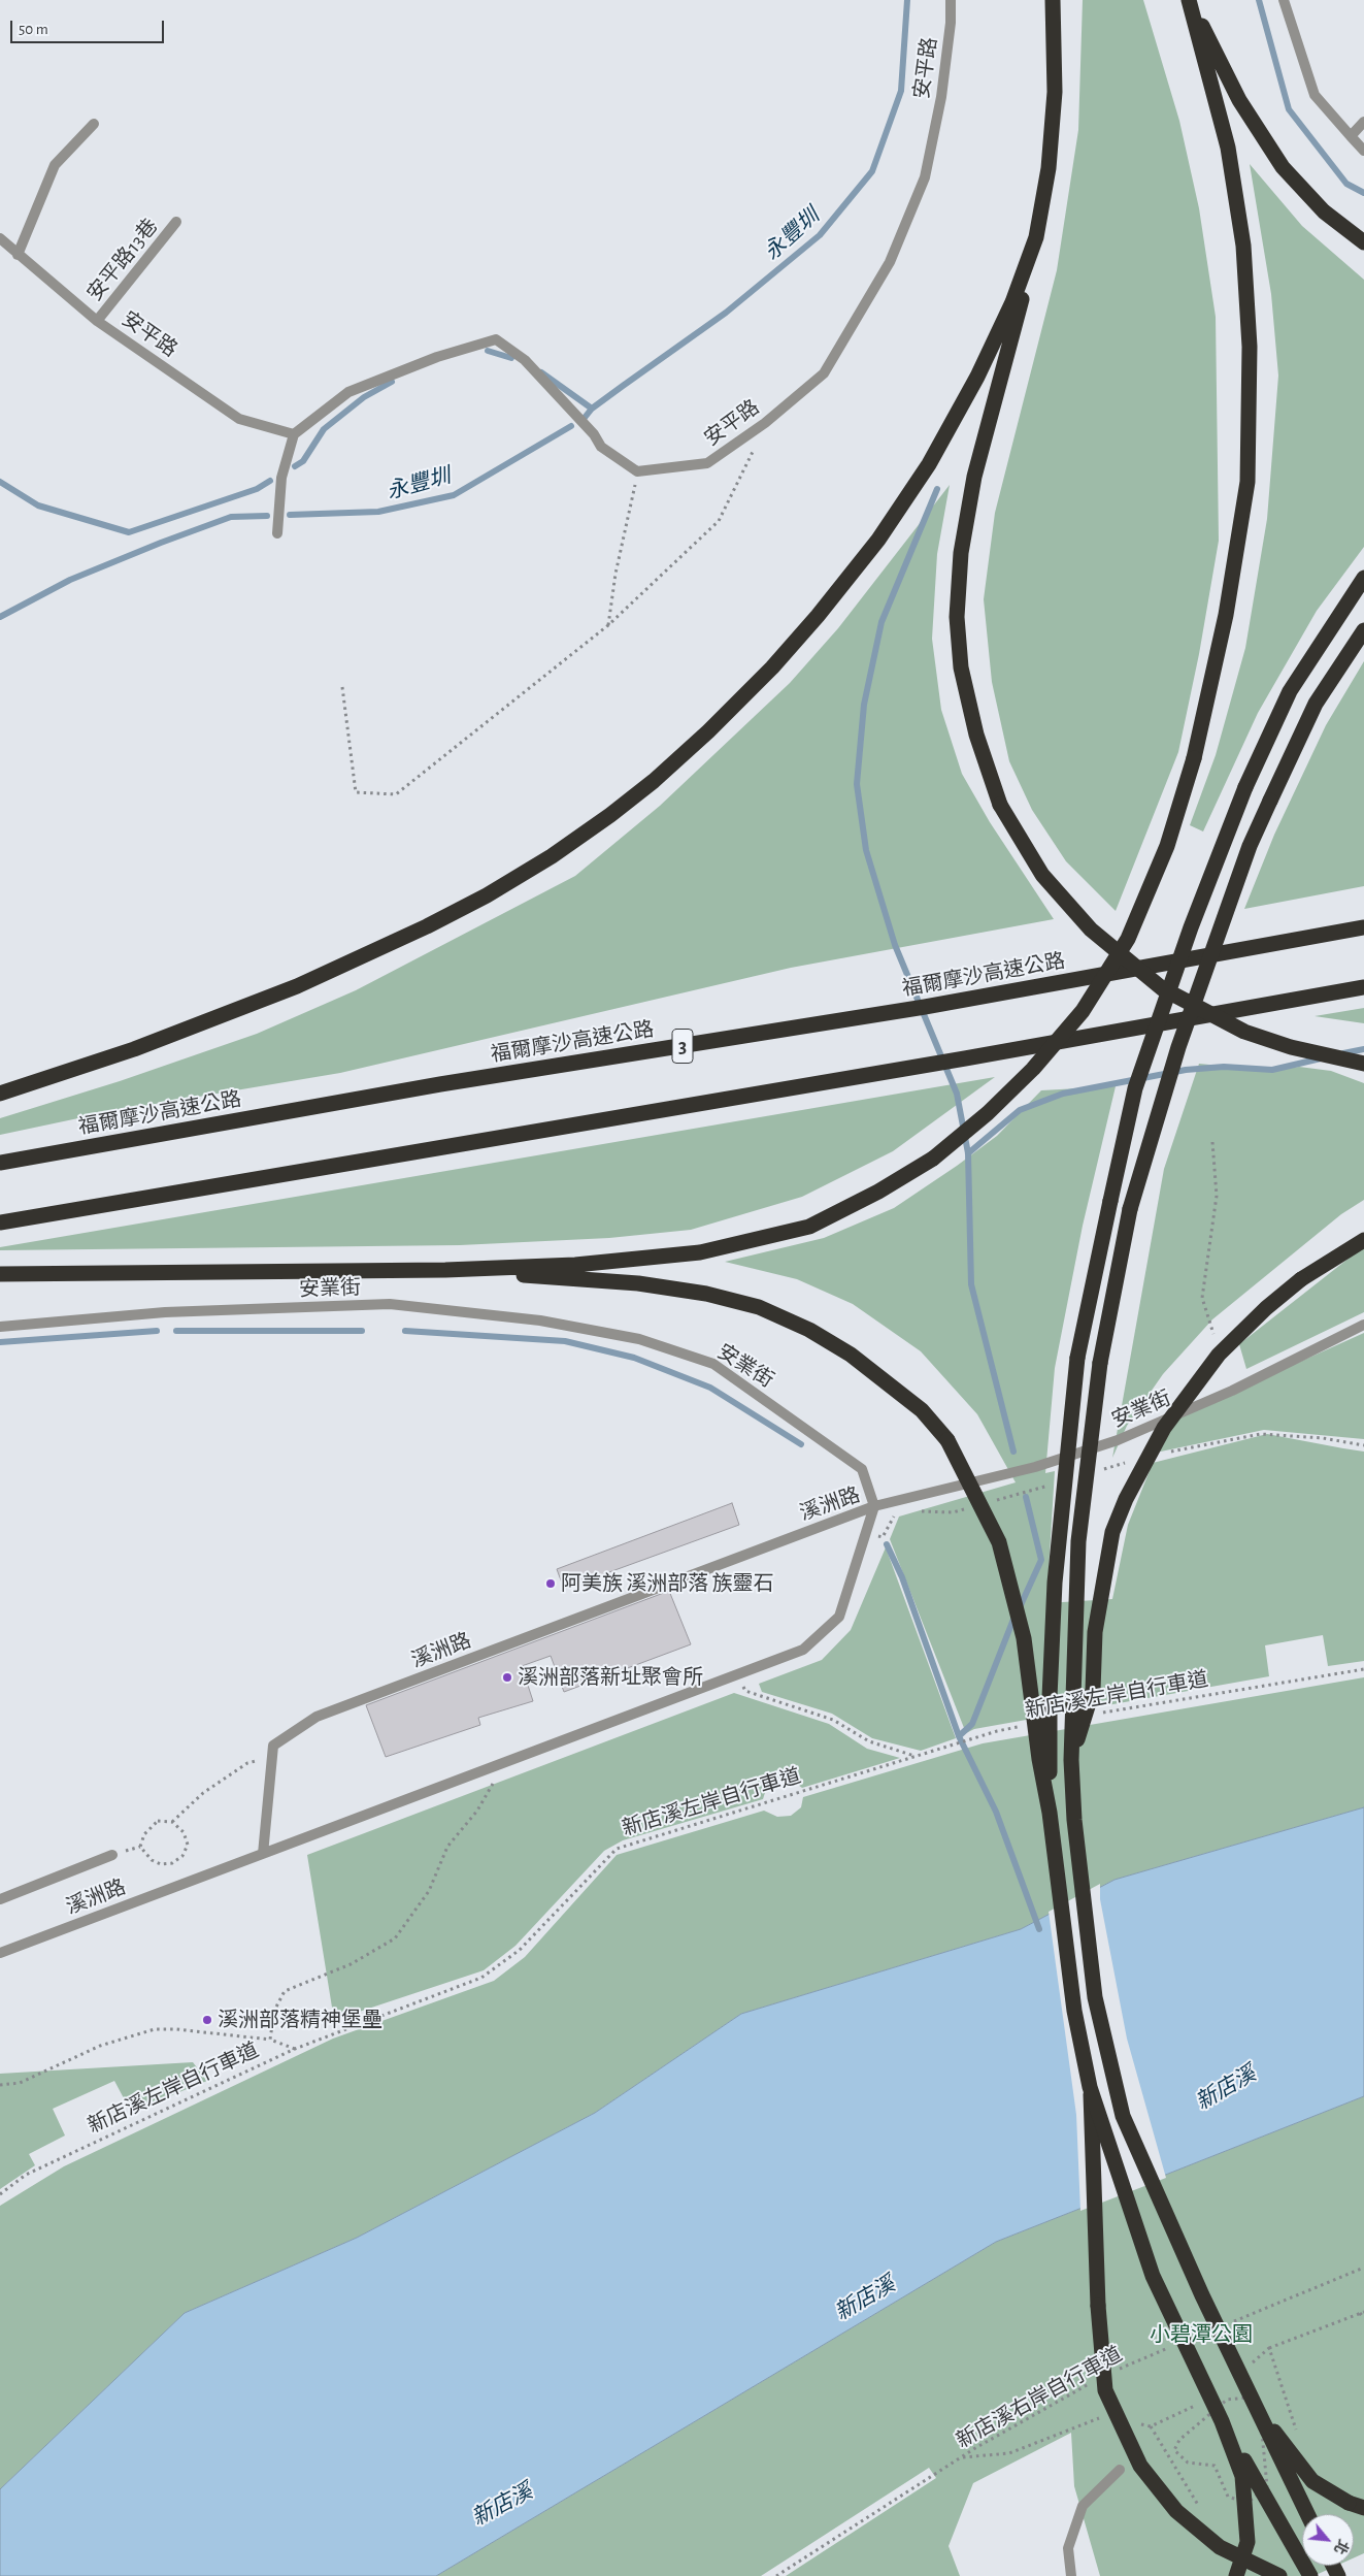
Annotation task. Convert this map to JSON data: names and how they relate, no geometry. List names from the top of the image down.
{
  "streets": {
    "highway": ["福爾摩沙高速公路", "3"],
    "street": [
      "安平路",
      "安平路13巷",
      "安業街",
      "溪洲路"
    ],
    "path": ["新店溪左岸自行車道", "新店溪右岸自行車道"]
  },
  "crossings": [
    ["安平路", "安平路13巷"],
    ["安業街", "溪洲路"]
  ],
  "water": ["永豐圳", "新店溪"],
  "parks": ["小碧潭公園"],
  "places": ["阿美族 溪洲部落 族靈石", "溪洲部落新址聚會所", "溪洲部落精神堡壘"],
  "scale_bar": "50 m",
  "north": "bottom right"
}
